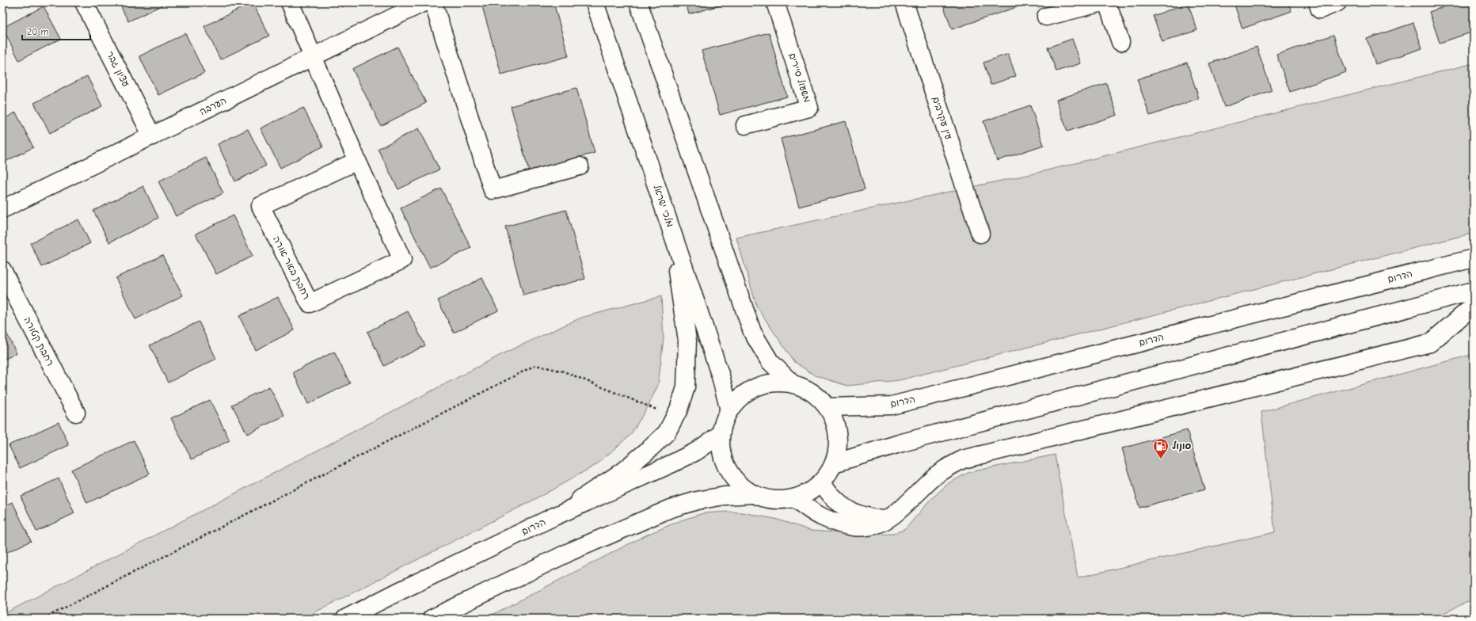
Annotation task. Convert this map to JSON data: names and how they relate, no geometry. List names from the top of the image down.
{
  "streets": {
    "street": [
      "עציון גבר",
      "משעול סיירים",
      "הערבה",
      "עין עקרבים",
      "מלכי ישראל",
      "רחבת באר אורה",
      "הדרום",
      "רחבת קטורה"
    ]
  },
  "crossings": [
    ["עציון גבר", "הערבה"],
    ["הערבה", "רחבת באר אורה"]
  ],
  "places": {
    "fuel station": ["סונול"]
  },
  "scale_bar": "20 m"
}
